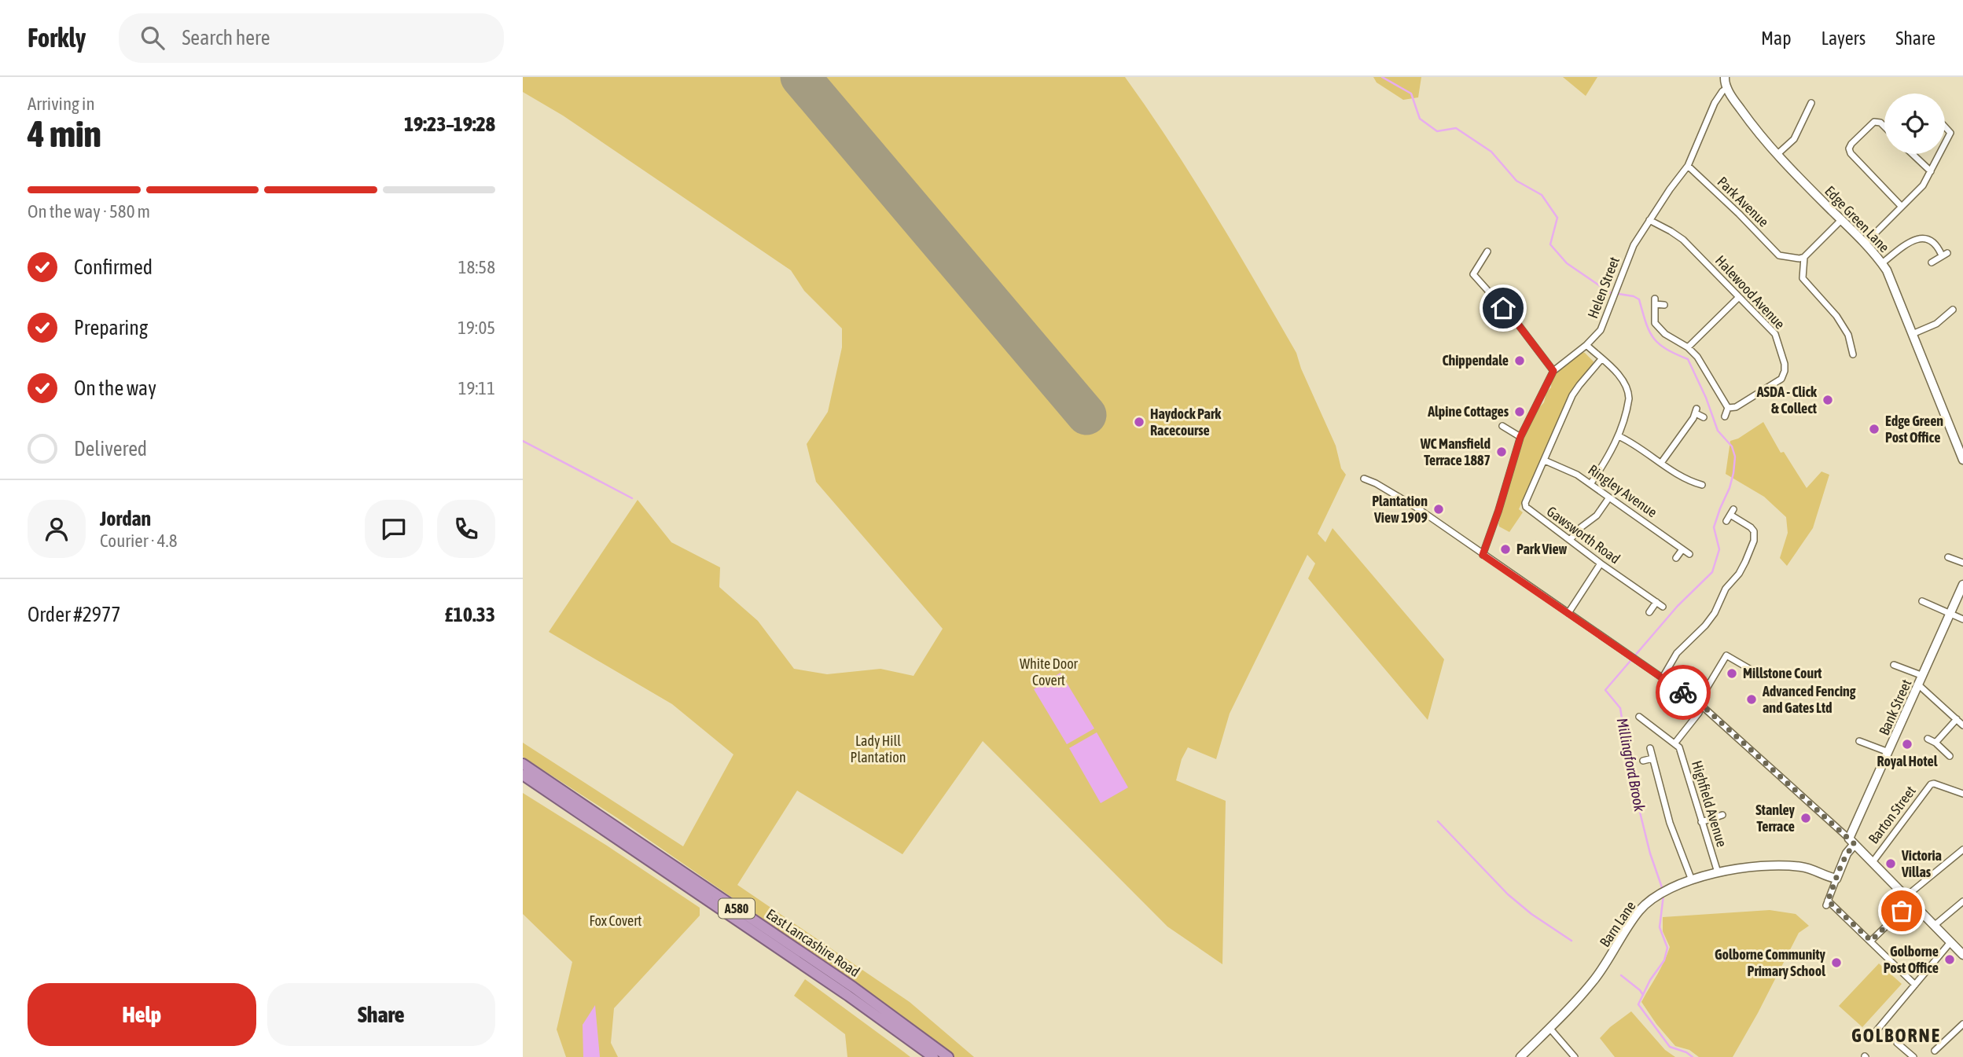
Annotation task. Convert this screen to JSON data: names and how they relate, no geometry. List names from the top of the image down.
{
  "streets": {
    "highway": ["A580", "East Lancashire Road"],
    "street": [
      "Park Avenue",
      "Edge Green Lane",
      "Helen Street",
      "Halewood Avenue",
      "Ringley Avenue",
      "Gawsworth Road",
      "Bank Street",
      "Highfield Avenue",
      "Barton Street",
      "Barn Lane"
    ]
  },
  "crossings": [
    ["Park Avenue", "Helen Street"],
    ["Edge Green Lane", "Helen Street"],
    ["Helen Street", "Halewood Avenue"],
    ["Ringley Avenue", "Gawsworth Road"],
    ["Bank Street", "Barn Lane"],
    ["Highfield Avenue", "Barn Lane"]
  ],
  "districts": ["GOLBORNE"],
  "water": ["Millingford Brook"],
  "parks": ["White Door Covert", "Lady Hill Plantation", "Fox Covert"],
  "places": [
    "Chippendale",
    "ASDA - Click & Collect",
    "Alpine Cottages",
    "Haydock Park Racecourse",
    "Edge Green Post Office",
    "WC Mansfield Terrace 1887",
    "Plantation View 1909",
    "Park View",
    "Millstone Court",
    "Advanced Fencing and Gates Ltd",
    "Royal Hotel",
    "Stanley Terrace",
    "Victoria Villas",
    "Golborne Post Office",
    "Golborne Community Primary School"
  ],
  "page": {
    "header": "Forkly",
    "search": "Search here",
    "nav": ["Map", "Layers", "Share"],
    "heading": ["4 min", "Arriving in", "19:23–19:28"],
    "panel": [
      "Jordan",
      "Courier · 4.8",
      "Order #2977",
      "£10.33"
    ],
    "bar": "On the way · 580 m",
    "list": [
      ["Confirmed", "18:58"],
      ["Preparing", "19:05"],
      ["On the way", "19:11"],
      "Delivered"
    ],
    "buttons": ["Help", "Share"]
  }
}
